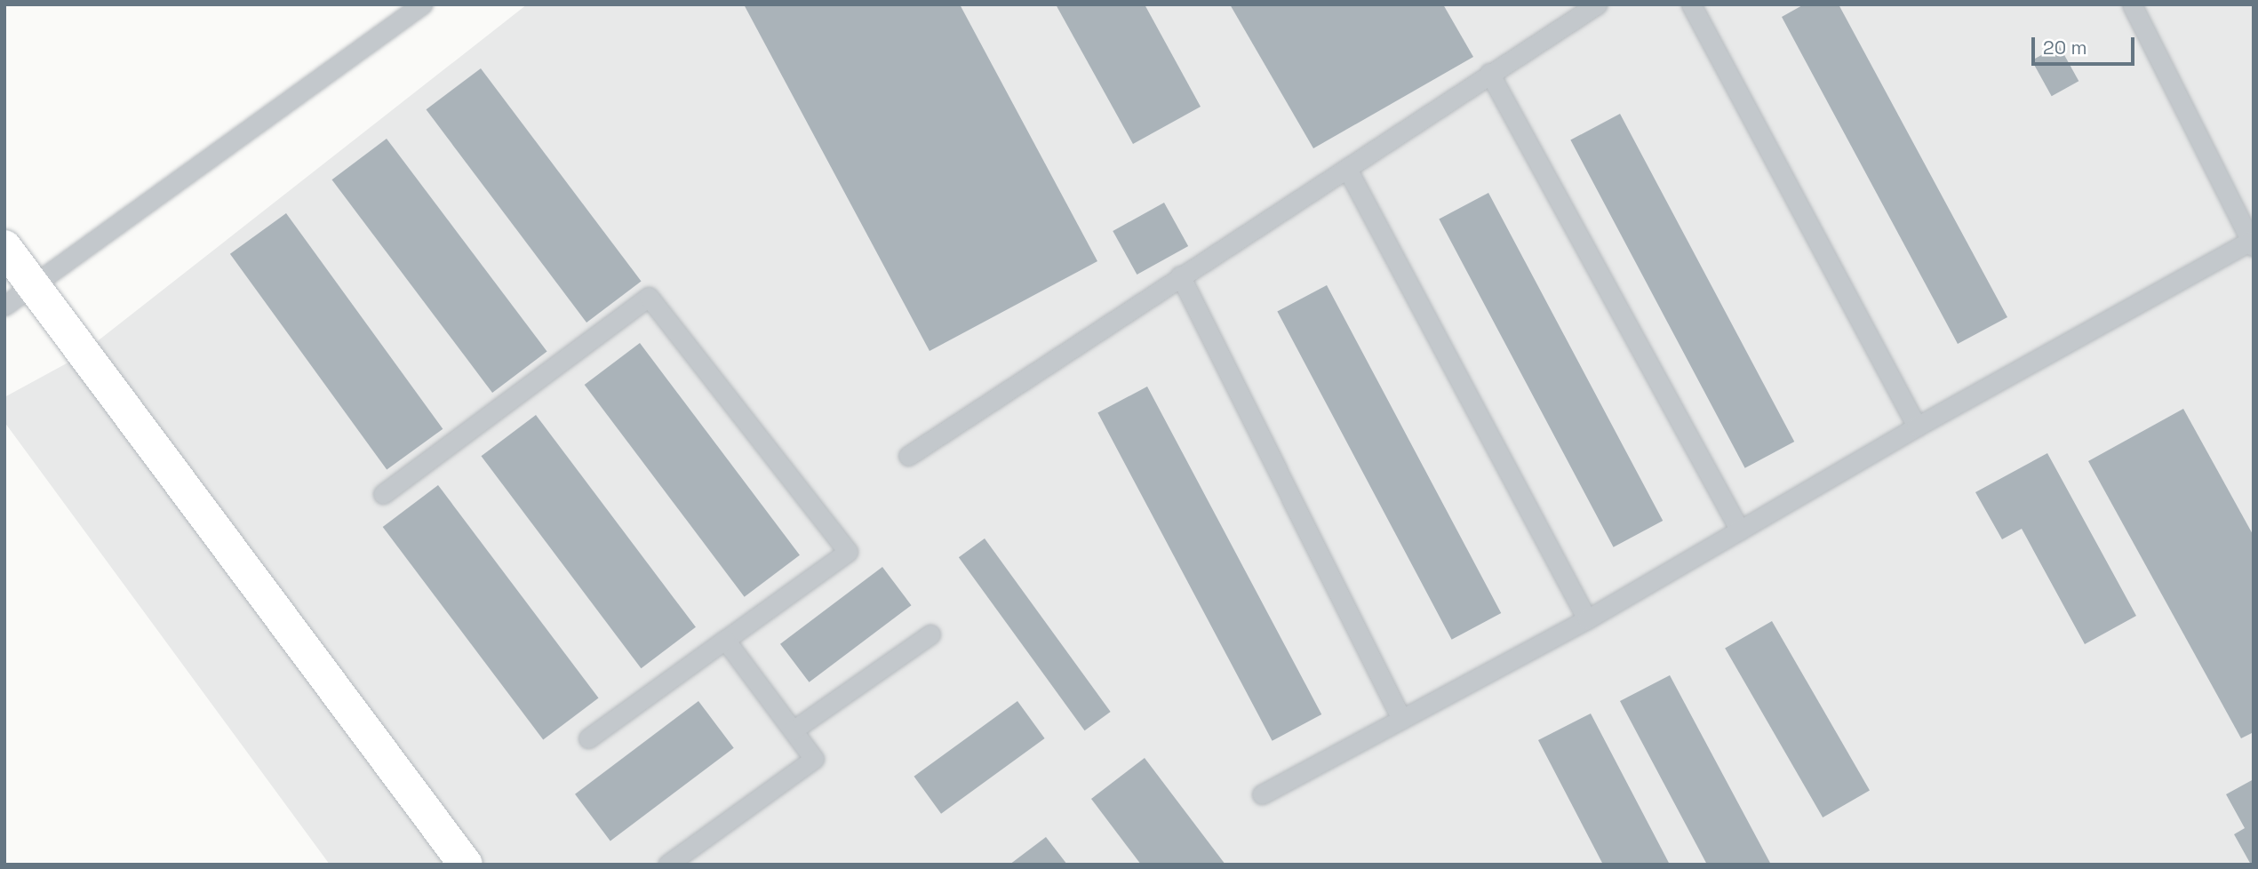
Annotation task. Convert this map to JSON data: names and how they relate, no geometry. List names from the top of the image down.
{
  "scale_bar": "20 m"
}
